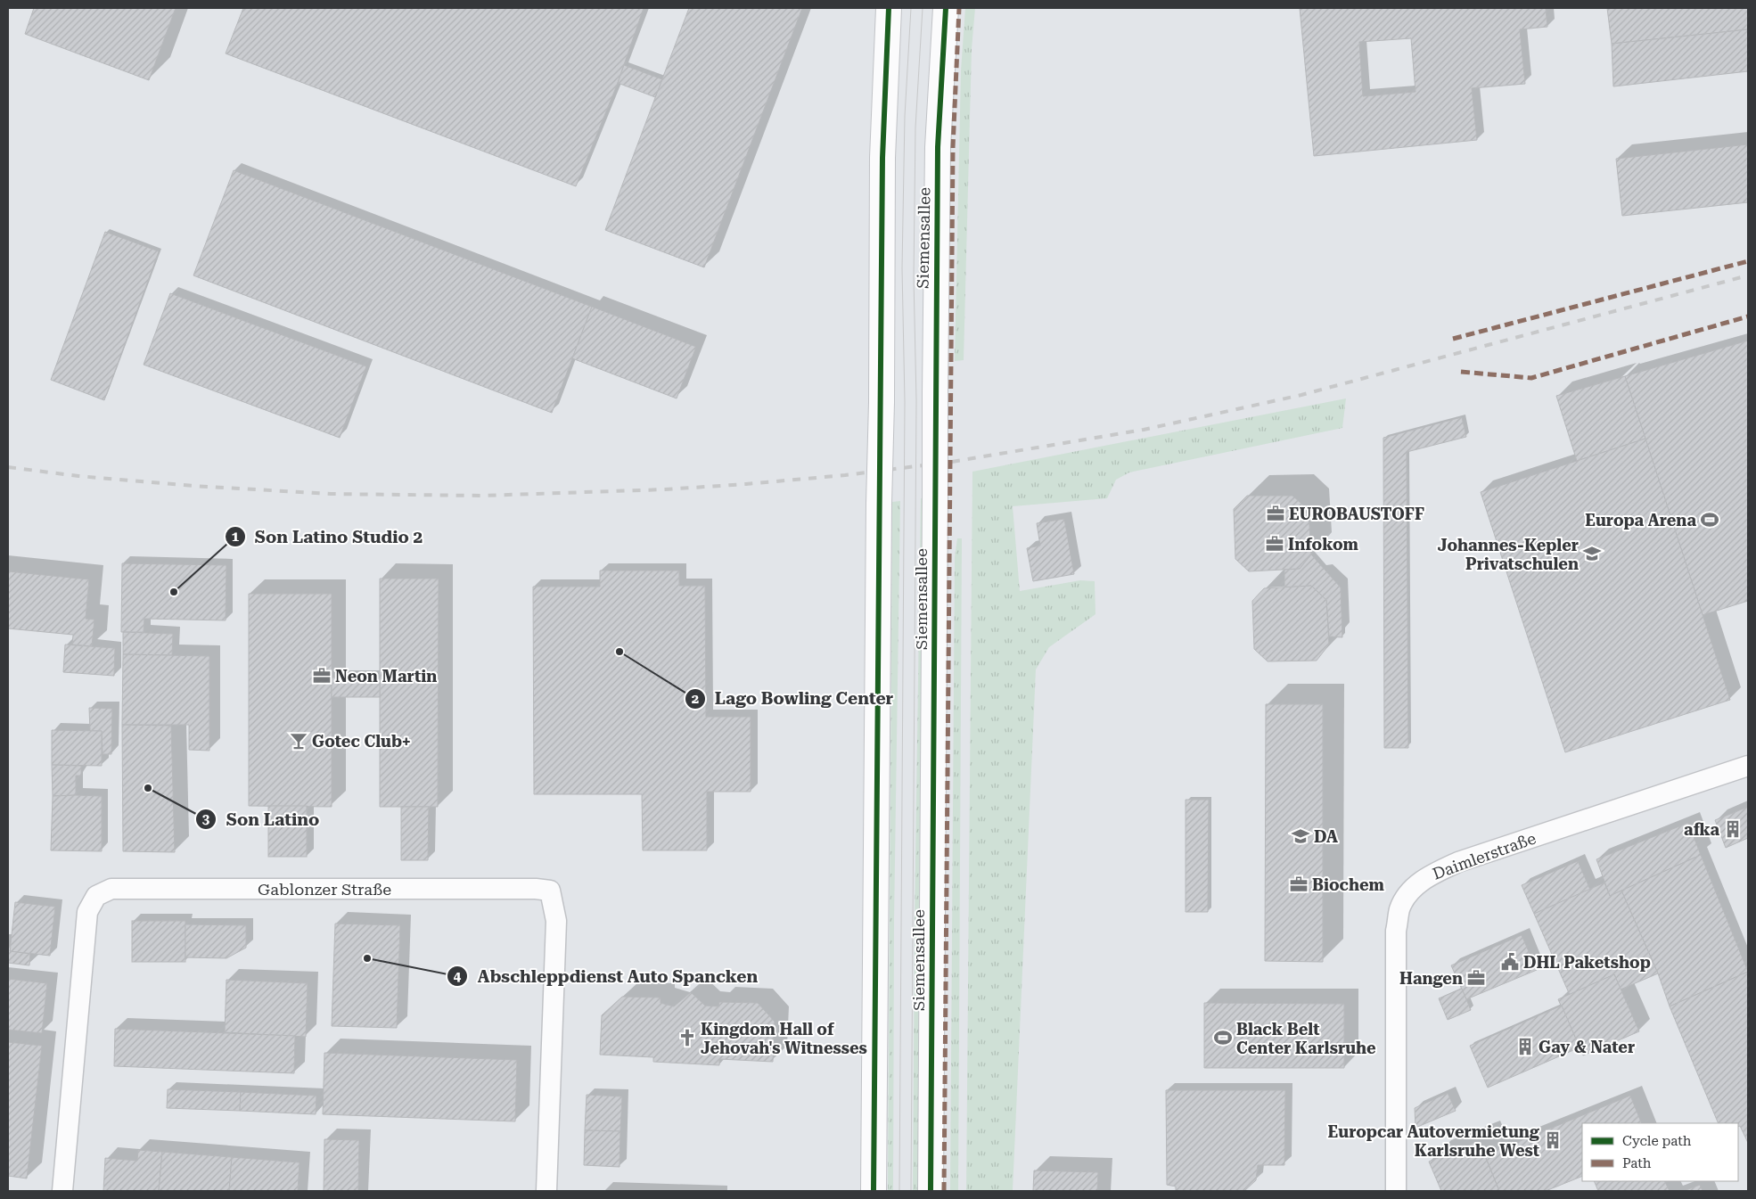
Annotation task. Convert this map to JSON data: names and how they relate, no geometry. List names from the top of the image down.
{
  "streets": {
    "main road": ["Siemensallee"],
    "street": ["Daimlerstraße", "Gablonzer Straße"]
  },
  "places": {
    "office": [
      "EUROBAUSTOFF",
      "Infokom",
      "Neon Martin",
      "Biochem",
      "Hangen"
    ],
    "sports": ["Europa Arena", "Black Belt Center Karlsruhe"],
    "school or university": ["Johannes-Kepler Privatschulen", "DA"],
    "other": [
      "Son Latino Studio 2",
      "Lago Bowling Center",
      "Son Latino",
      "Abschleppdienst Auto Spancken"
    ],
    "bar": ["Gotec Club+"],
    "building": ["afka", "Gay & Nater", "Europcar Autovermietung Karlsruhe West"],
    "public building": ["DHL Paketshop"],
    "church": ["Kingdom Hall of Jehovah's Witnesses"]
  },
  "legend": ["Cycle path", "Path"]
}
